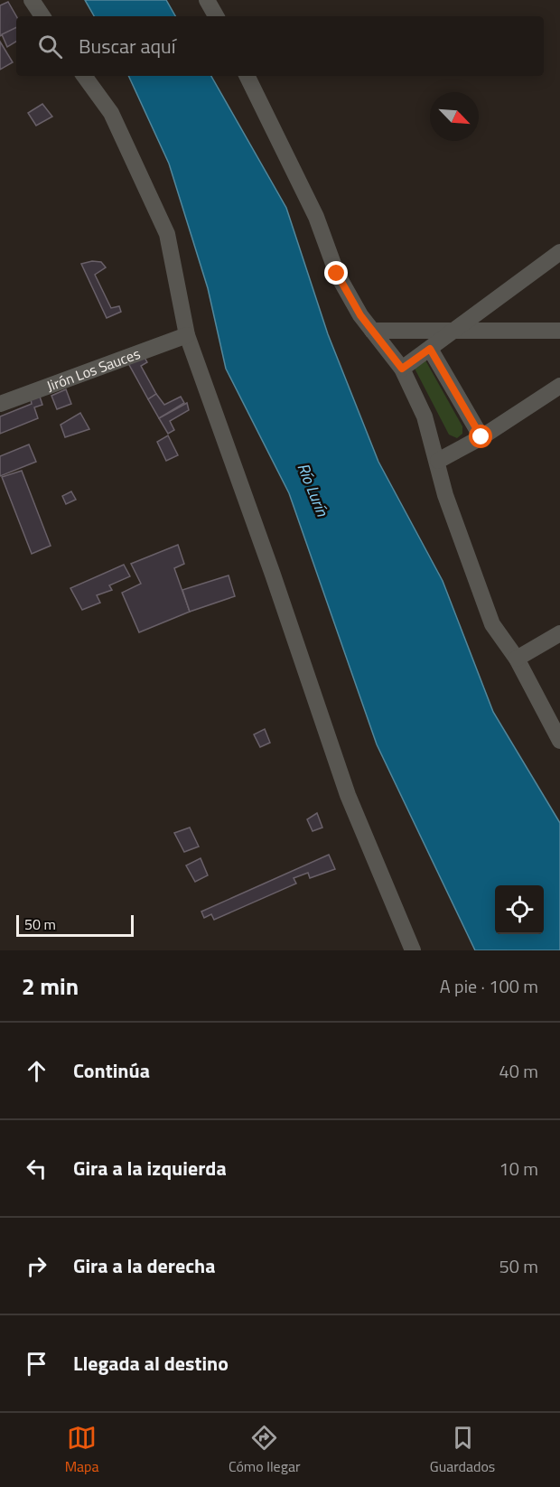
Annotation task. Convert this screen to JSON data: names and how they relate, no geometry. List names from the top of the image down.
{
  "streets": {
    "street": ["Jirón Los Sauces"]
  },
  "water": ["Río Lurín"],
  "scale_bar": "50 m",
  "north": "bottom right",
  "page": {
    "search": "Buscar aquí",
    "scale": "50 m",
    "heading": ["2 min", "A pie · 100 m"],
    "list": [
      ["Continúa", "40 m"],
      ["Gira a la izquierda", "10 m"],
      ["Gira a la derecha", "50 m"],
      "Llegada al destino"
    ],
    "nav": ["Mapa", "Cómo llegar", "Guardados"]
  }
}
